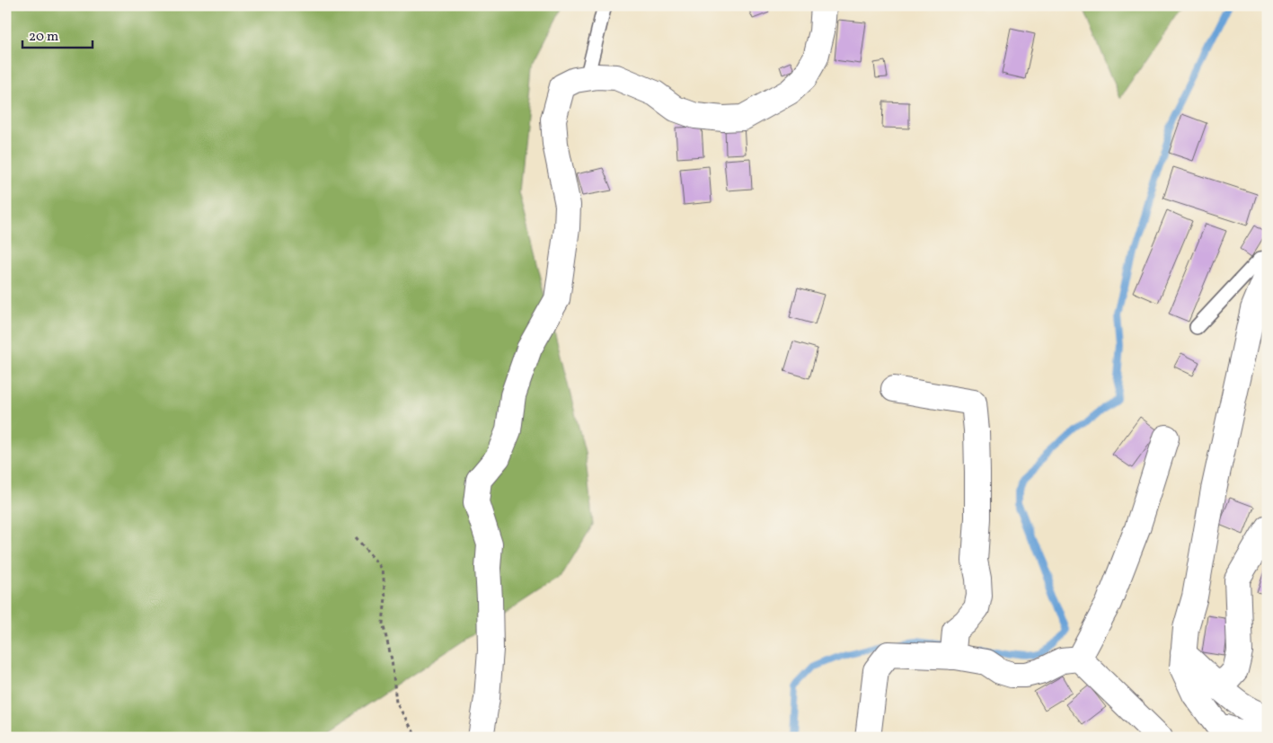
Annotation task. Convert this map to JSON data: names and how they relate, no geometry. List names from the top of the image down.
{
  "scale_bar": "20 m"
}
